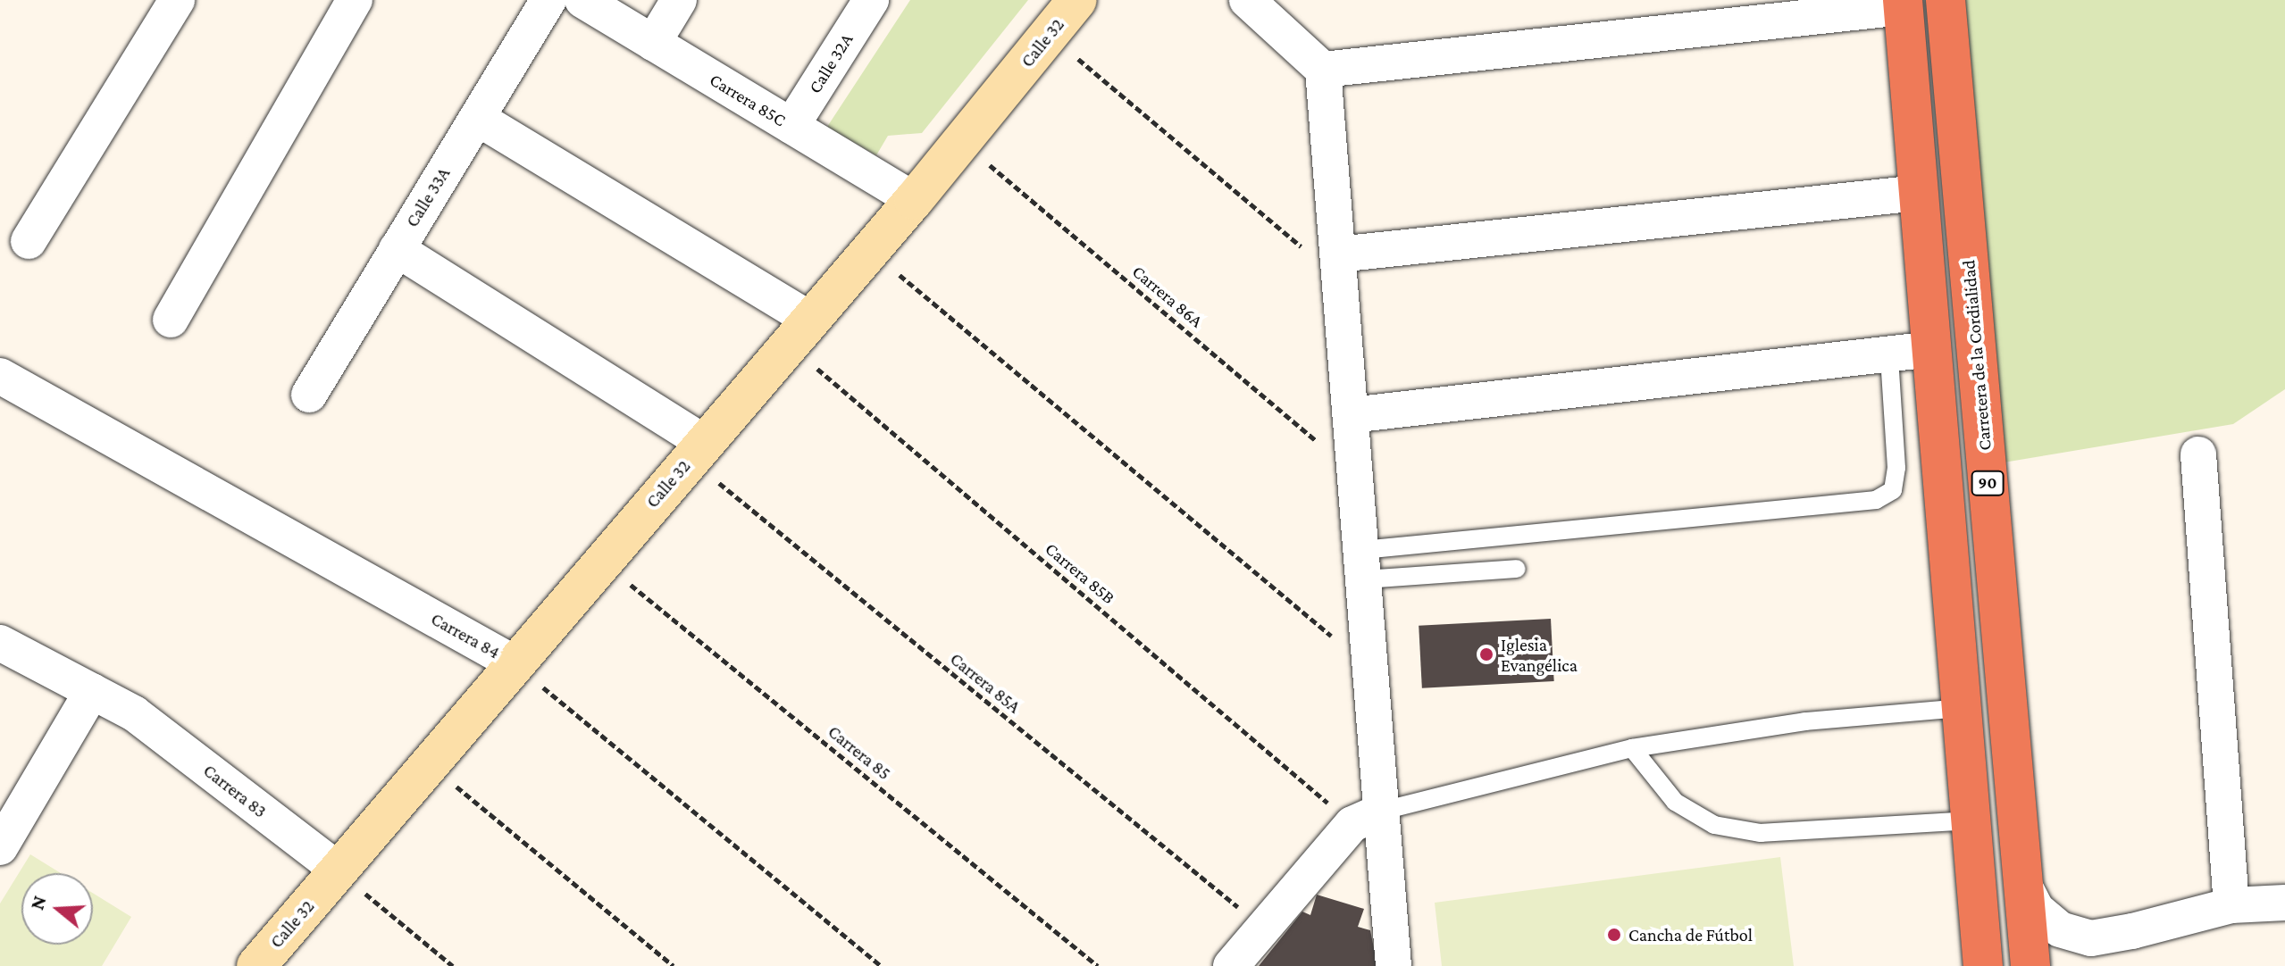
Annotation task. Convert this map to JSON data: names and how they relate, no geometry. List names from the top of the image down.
{
  "streets": {
    "highway": ["Carretera de la Cordialidad", "90"],
    "street": [
      "Calle 32",
      "Calle 32A",
      "Carrera 85C",
      "Calle 33A",
      "Carrera 84",
      "Carrera 83"
    ],
    "path": [
      "Carrera 86A",
      "Carrera 85B",
      "Carrera 85A",
      "Carrera 85"
    ]
  },
  "crossings": [
    ["Calle 32", "Carrera 85C"],
    ["Calle 32", "Carrera 86A"],
    ["Calle 32", "Carrera 85B"],
    ["Calle 32", "Carrera 84"],
    ["Calle 32", "Carrera 85A"],
    ["Calle 32", "Carrera 85"],
    ["Calle 32", "Carrera 83"],
    ["Calle 32A", "Carrera 85C"]
  ],
  "places": ["Iglesia Evangélica", "Cancha de Fútbol"],
  "north": "left"
}
